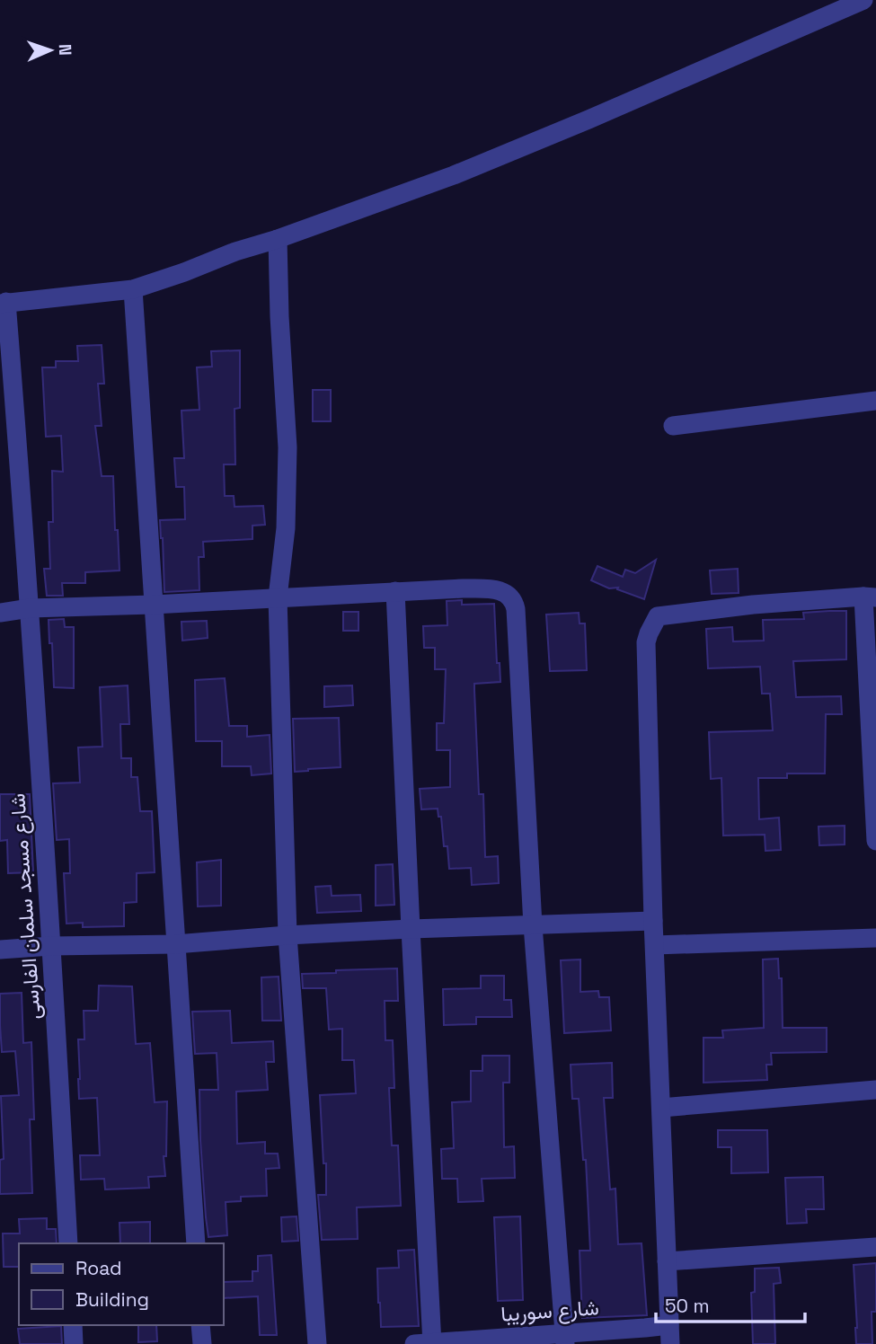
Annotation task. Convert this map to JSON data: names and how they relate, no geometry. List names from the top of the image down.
{
  "streets": {
    "street": ["شارع مسجد سلمان الفارسى", "شارع سوريبا"]
  },
  "legend": ["Road", "Building"],
  "scale_bar": "50 m",
  "north": "right"
}
